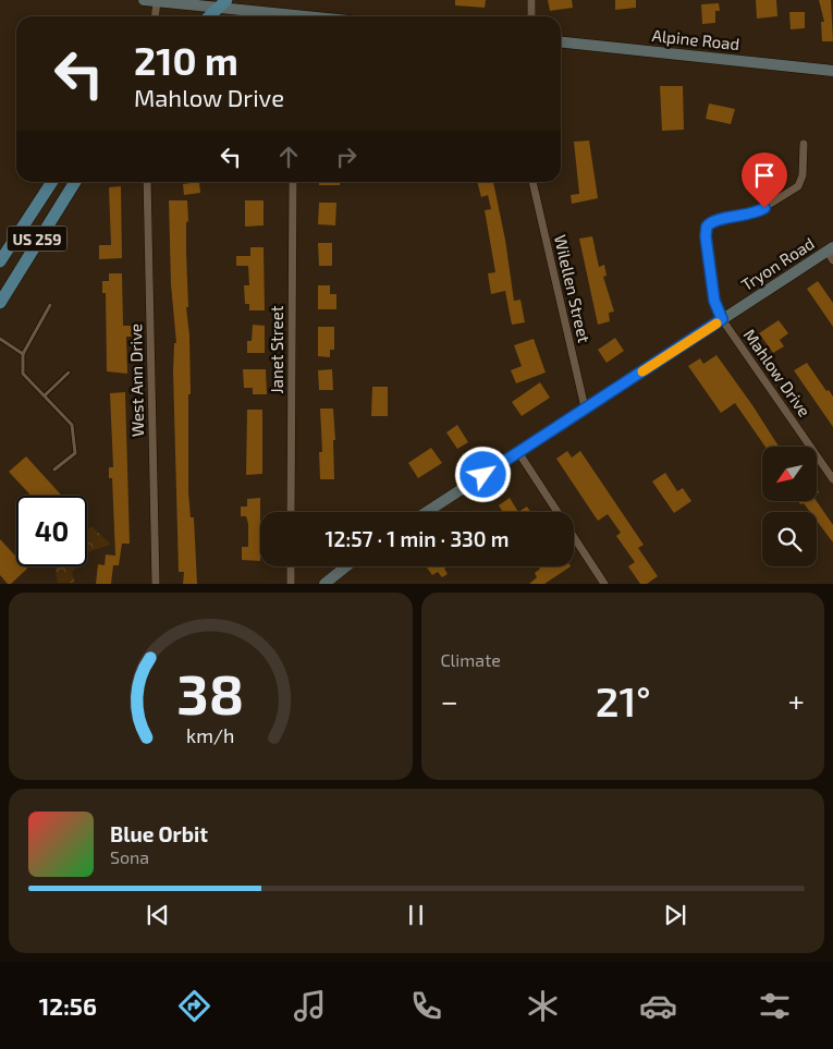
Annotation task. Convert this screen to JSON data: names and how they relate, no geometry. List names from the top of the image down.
{
  "streets": {
    "main road": ["US 259"],
    "street": [
      "Alpine Road",
      "Tryon Road",
      "Wilellen Street",
      "Janet Street",
      "Mahlow Drive",
      "West Ann Drive"
    ]
  },
  "crossings": [
    ["Tryon Road", "Wilellen Street"],
    ["Tryon Road", "Mahlow Drive"]
  ],
  "north": "bottom left",
  "page": {
    "turn": ["210 m", "Mahlow Drive"],
    "limit": "40",
    "trip": "12:57 · 1 min · 330 m",
    "tile": "Climate",
    "heat": ["−", "21°", "+"],
    "song": ["Blue Orbit", "Sona"],
    "tabs": "12:56",
    "gauge": ["38", "km/h"]
  }
}
